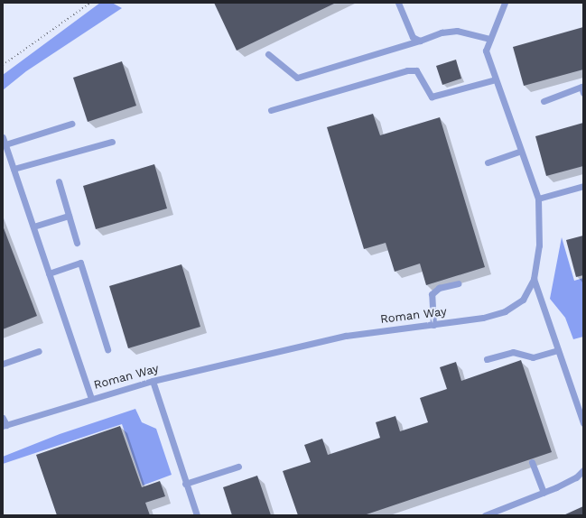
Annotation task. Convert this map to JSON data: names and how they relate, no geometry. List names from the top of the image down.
{
  "streets": {
    "lane": ["Roman Way"]
  }
}
